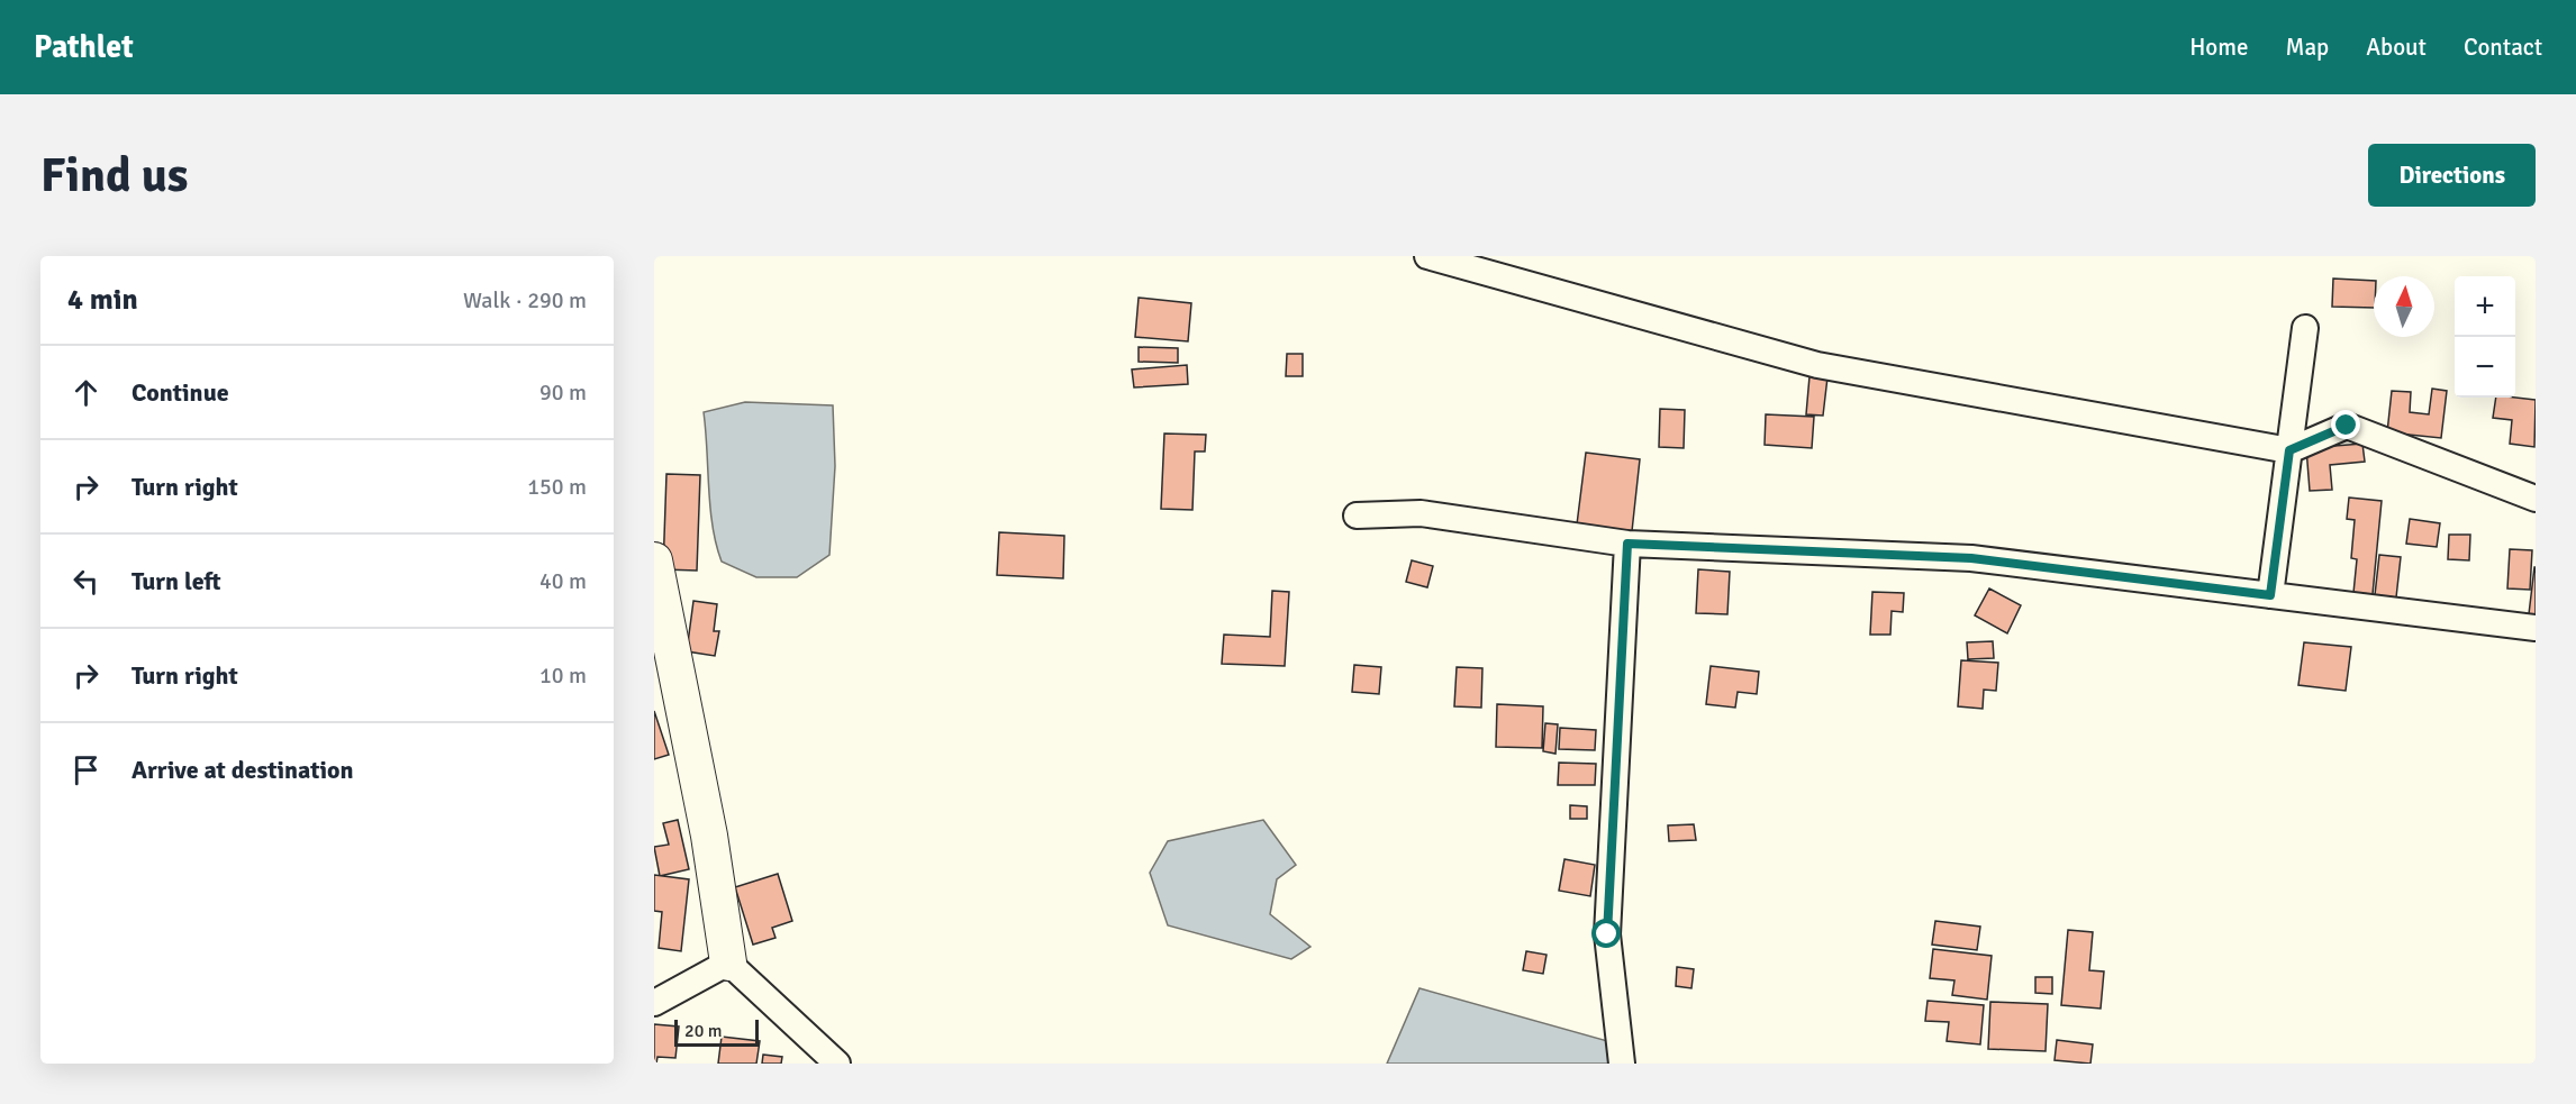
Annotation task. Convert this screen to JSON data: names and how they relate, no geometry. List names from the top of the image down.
{
  "scale_bar": "20 m",
  "north": "top",
  "page": {
    "header": "Pathlet",
    "nav": [
      "Home",
      "Map",
      "About",
      "Contact"
    ],
    "buttons": "Directions",
    "title": "Find us",
    "heading": ["4 min", "Walk · 290 m"],
    "map_buttons": ["+", "−"],
    "list": [
      ["Continue", "90 m"],
      ["Turn right", "150 m"],
      ["Turn left", "40 m"],
      ["Turn right", "10 m"],
      "Arrive at destination"
    ],
    "scale": "20 m"
  }
}
